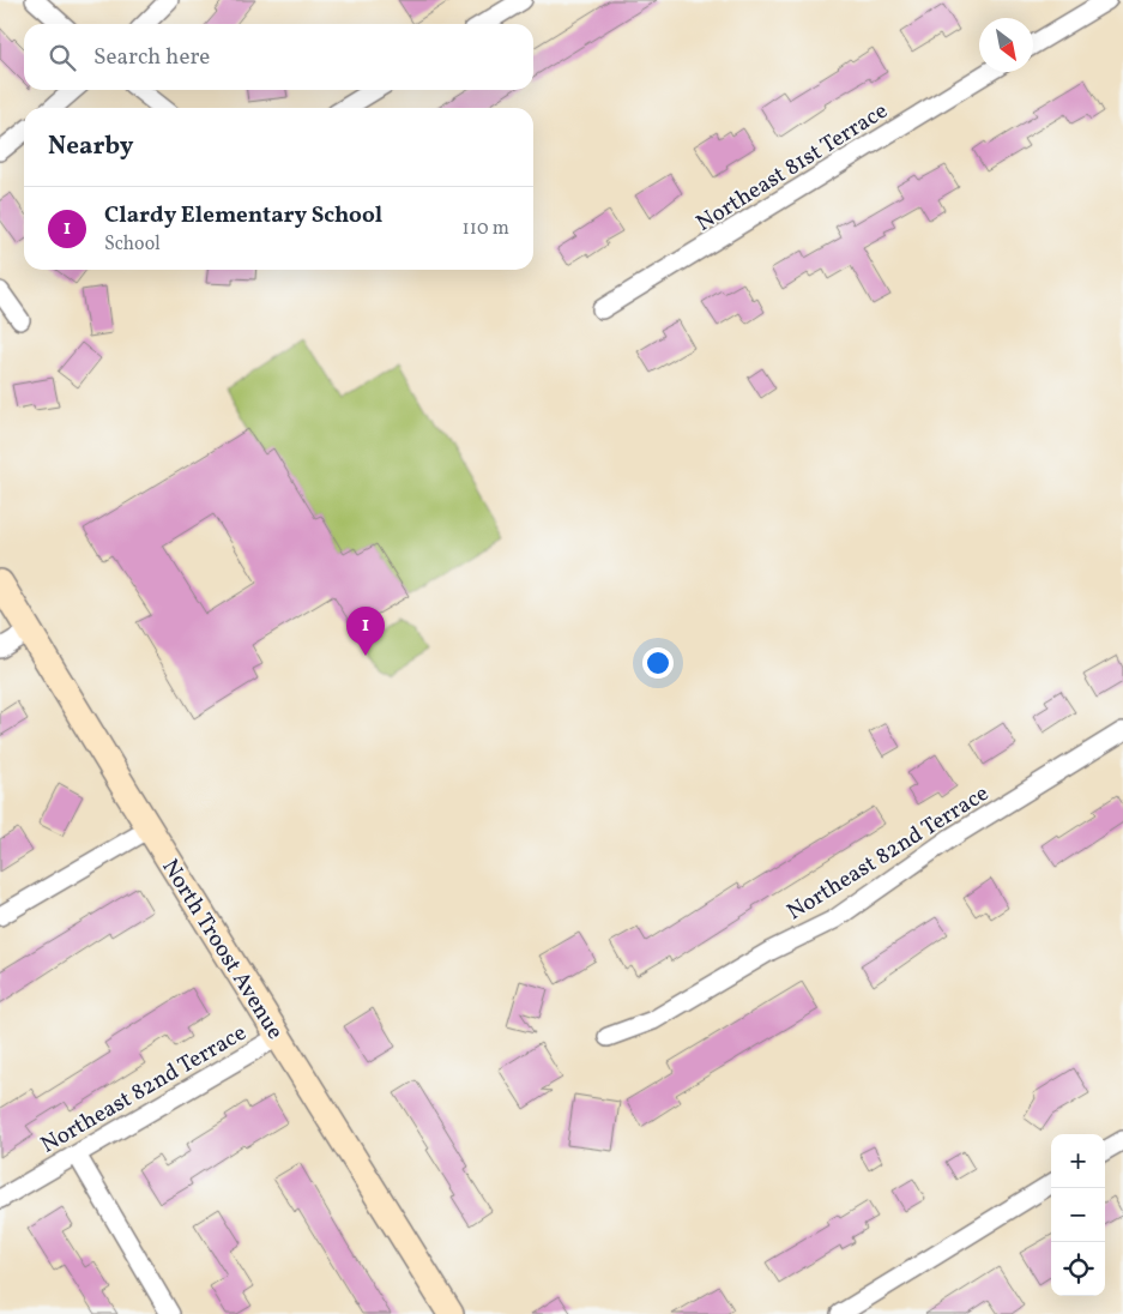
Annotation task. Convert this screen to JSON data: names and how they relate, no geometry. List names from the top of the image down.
{
  "streets": {
    "street": ["Northeast 81st Terrace", "Northeast 82nd Terrace", "North Troost Avenue"]
  },
  "crossings": [
    ["Northeast 82nd Terrace", "North Troost Avenue"]
  ],
  "north": "bottom right",
  "page": {
    "search": "Search here",
    "heading": "Nearby",
    "list": [
      {
        "mark": "1",
        "name": "Clardy Elementary School",
        "note": "School",
        "value": "110 m"
      }
    ],
    "pins": "1",
    "map_buttons": ["+", "−"]
  }
}
